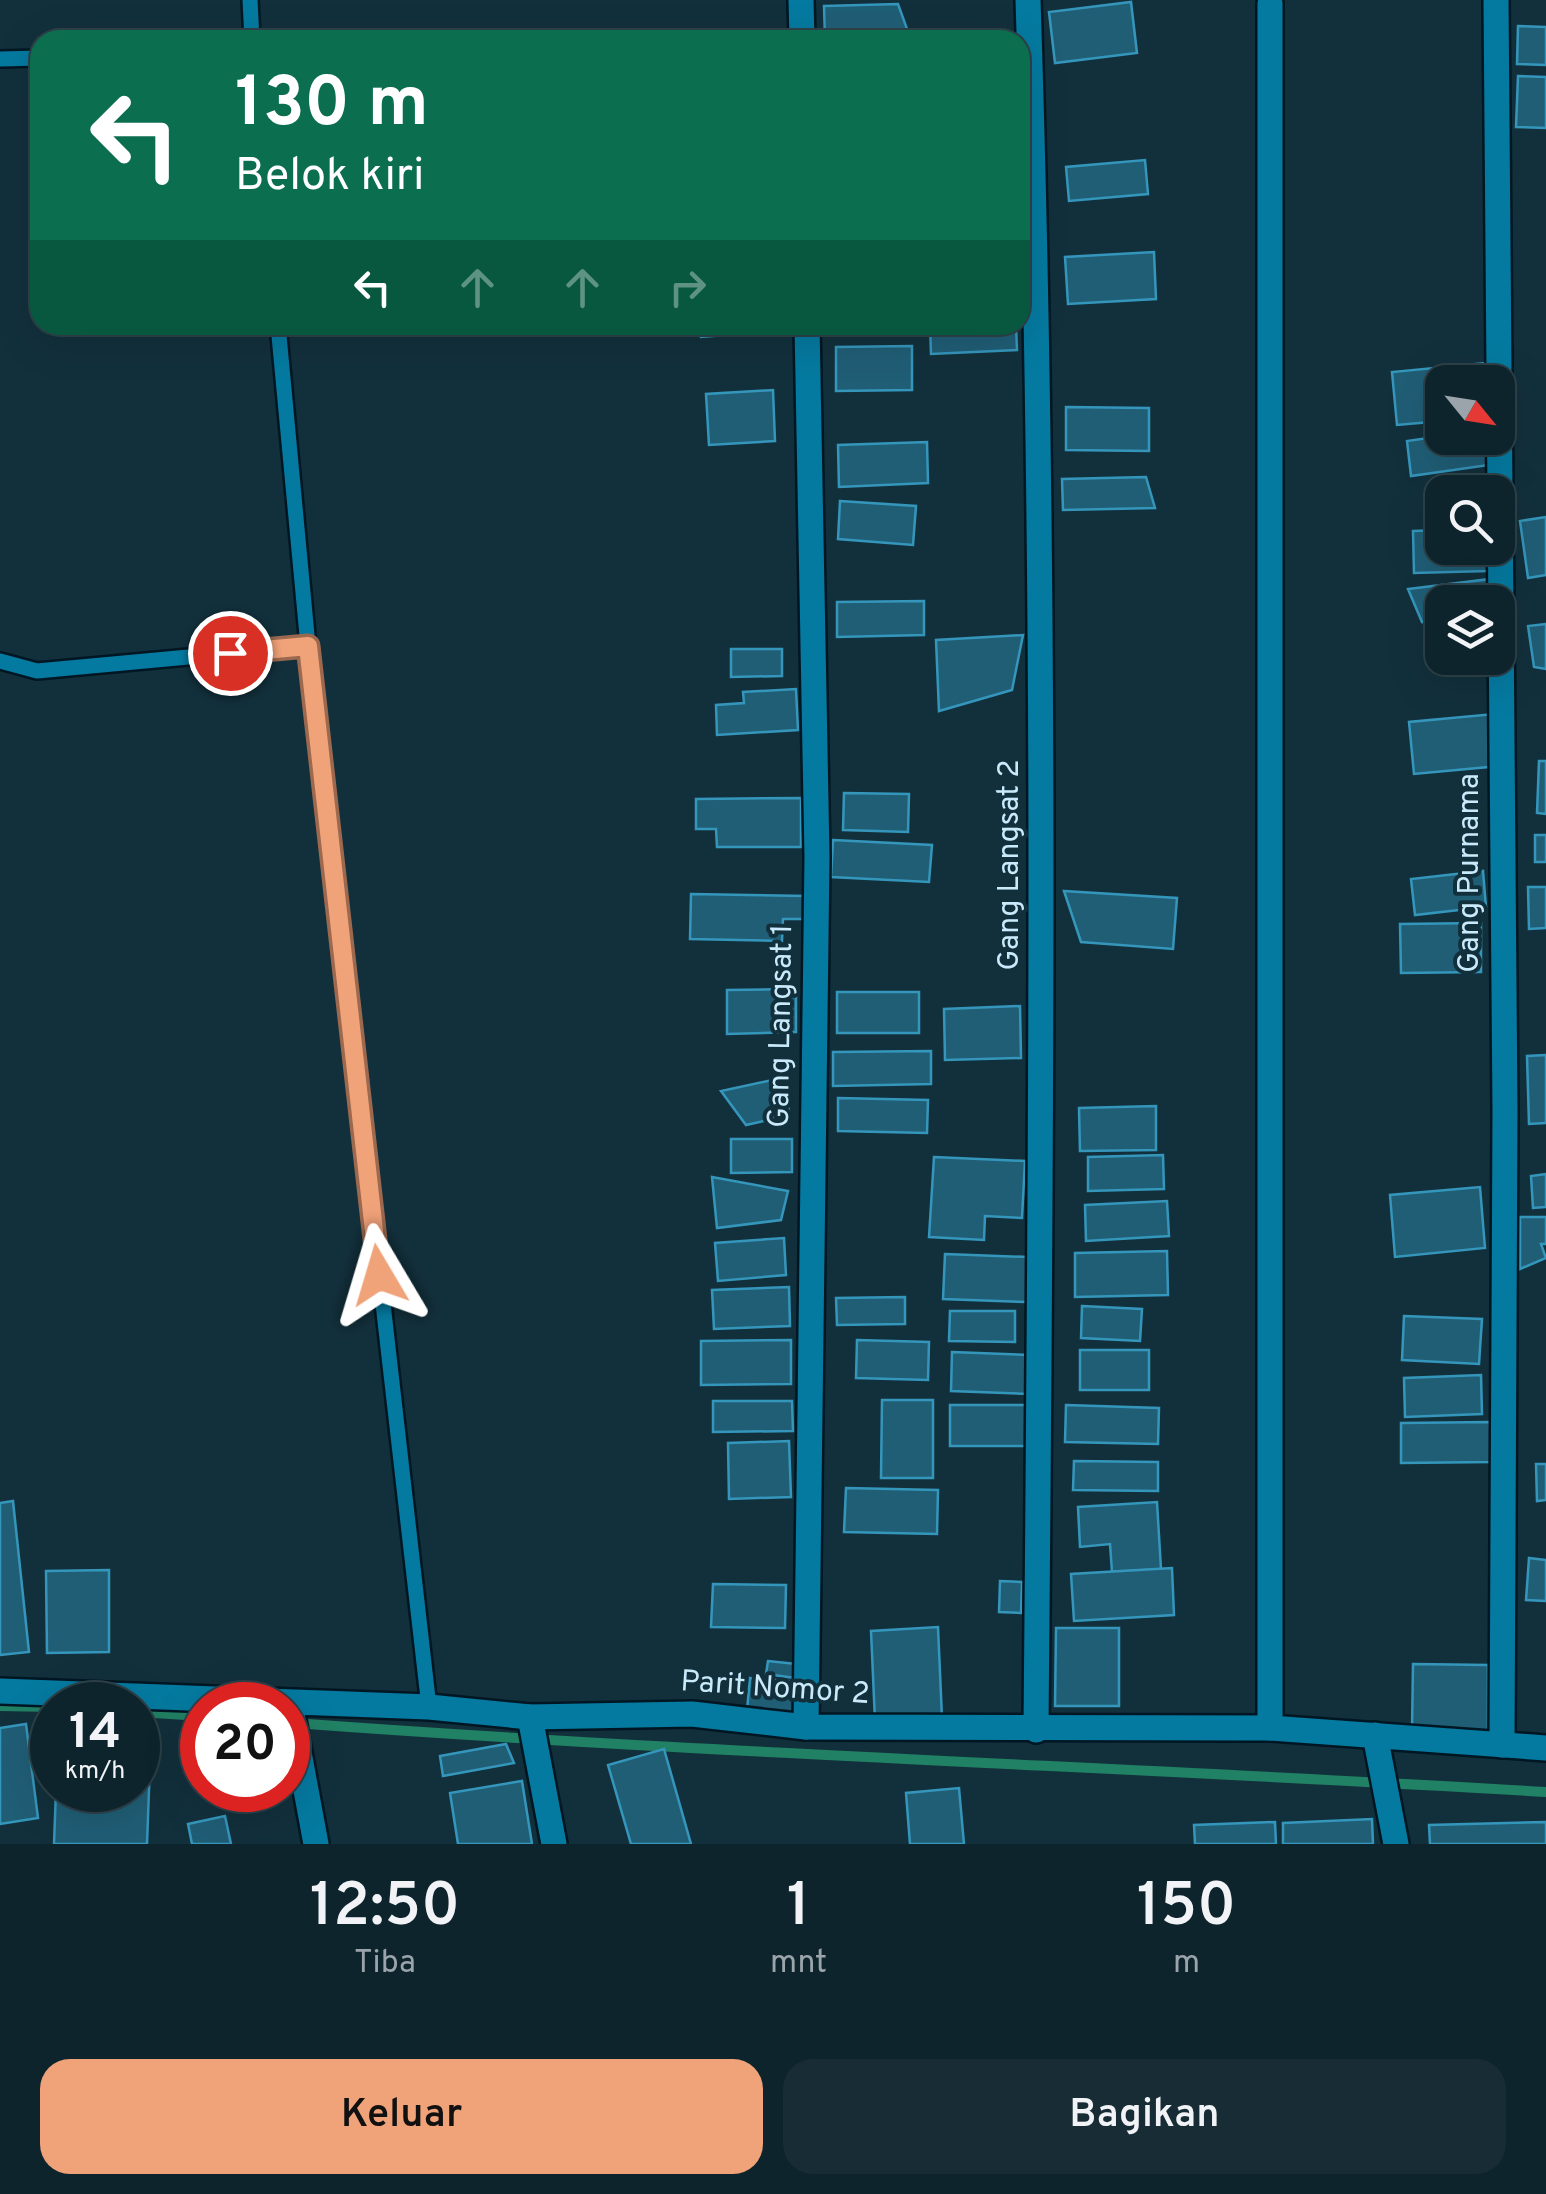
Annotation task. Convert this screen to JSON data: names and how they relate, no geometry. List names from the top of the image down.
{
  "streets": {
    "street": [
      "Gang Langsat 2",
      "Gang Purnama",
      "Gang Langsat 1",
      "Parit Nomor 2"
    ]
  },
  "crossings": [
    ["Gang Langsat 2", "Parit Nomor 2"],
    ["Gang Purnama", "Parit Nomor 2"],
    ["Gang Langsat 1", "Parit Nomor 2"]
  ],
  "north": "bottom right",
  "page": {
    "turn": ["130 m", "Belok kiri"],
    "speed": "14 km/h",
    "limit": "20",
    "eta": [
      "12:50",
      "Tiba",
      "1",
      "mnt",
      "150",
      "m"
    ],
    "buttons": ["Keluar", "Bagikan"]
  }
}
